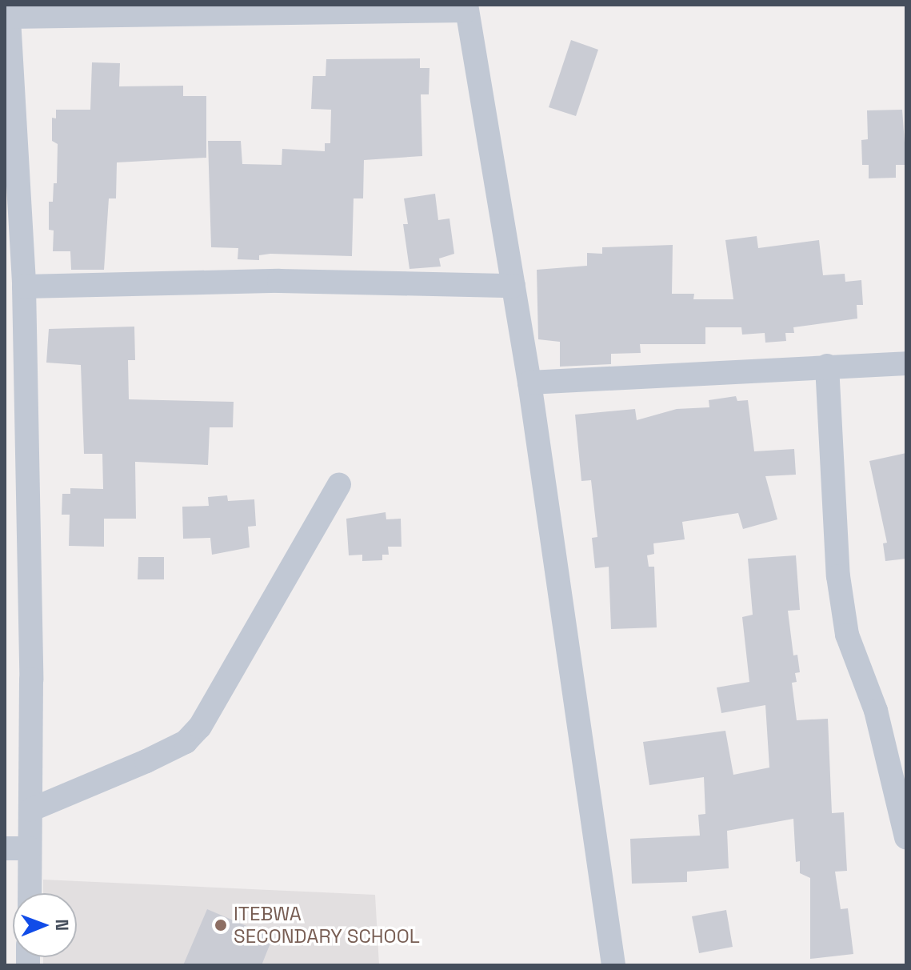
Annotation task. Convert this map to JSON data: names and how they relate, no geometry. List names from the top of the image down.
{
  "places": ["ITEBWA SECONDARY SCHOOL"],
  "north": "right"
}
